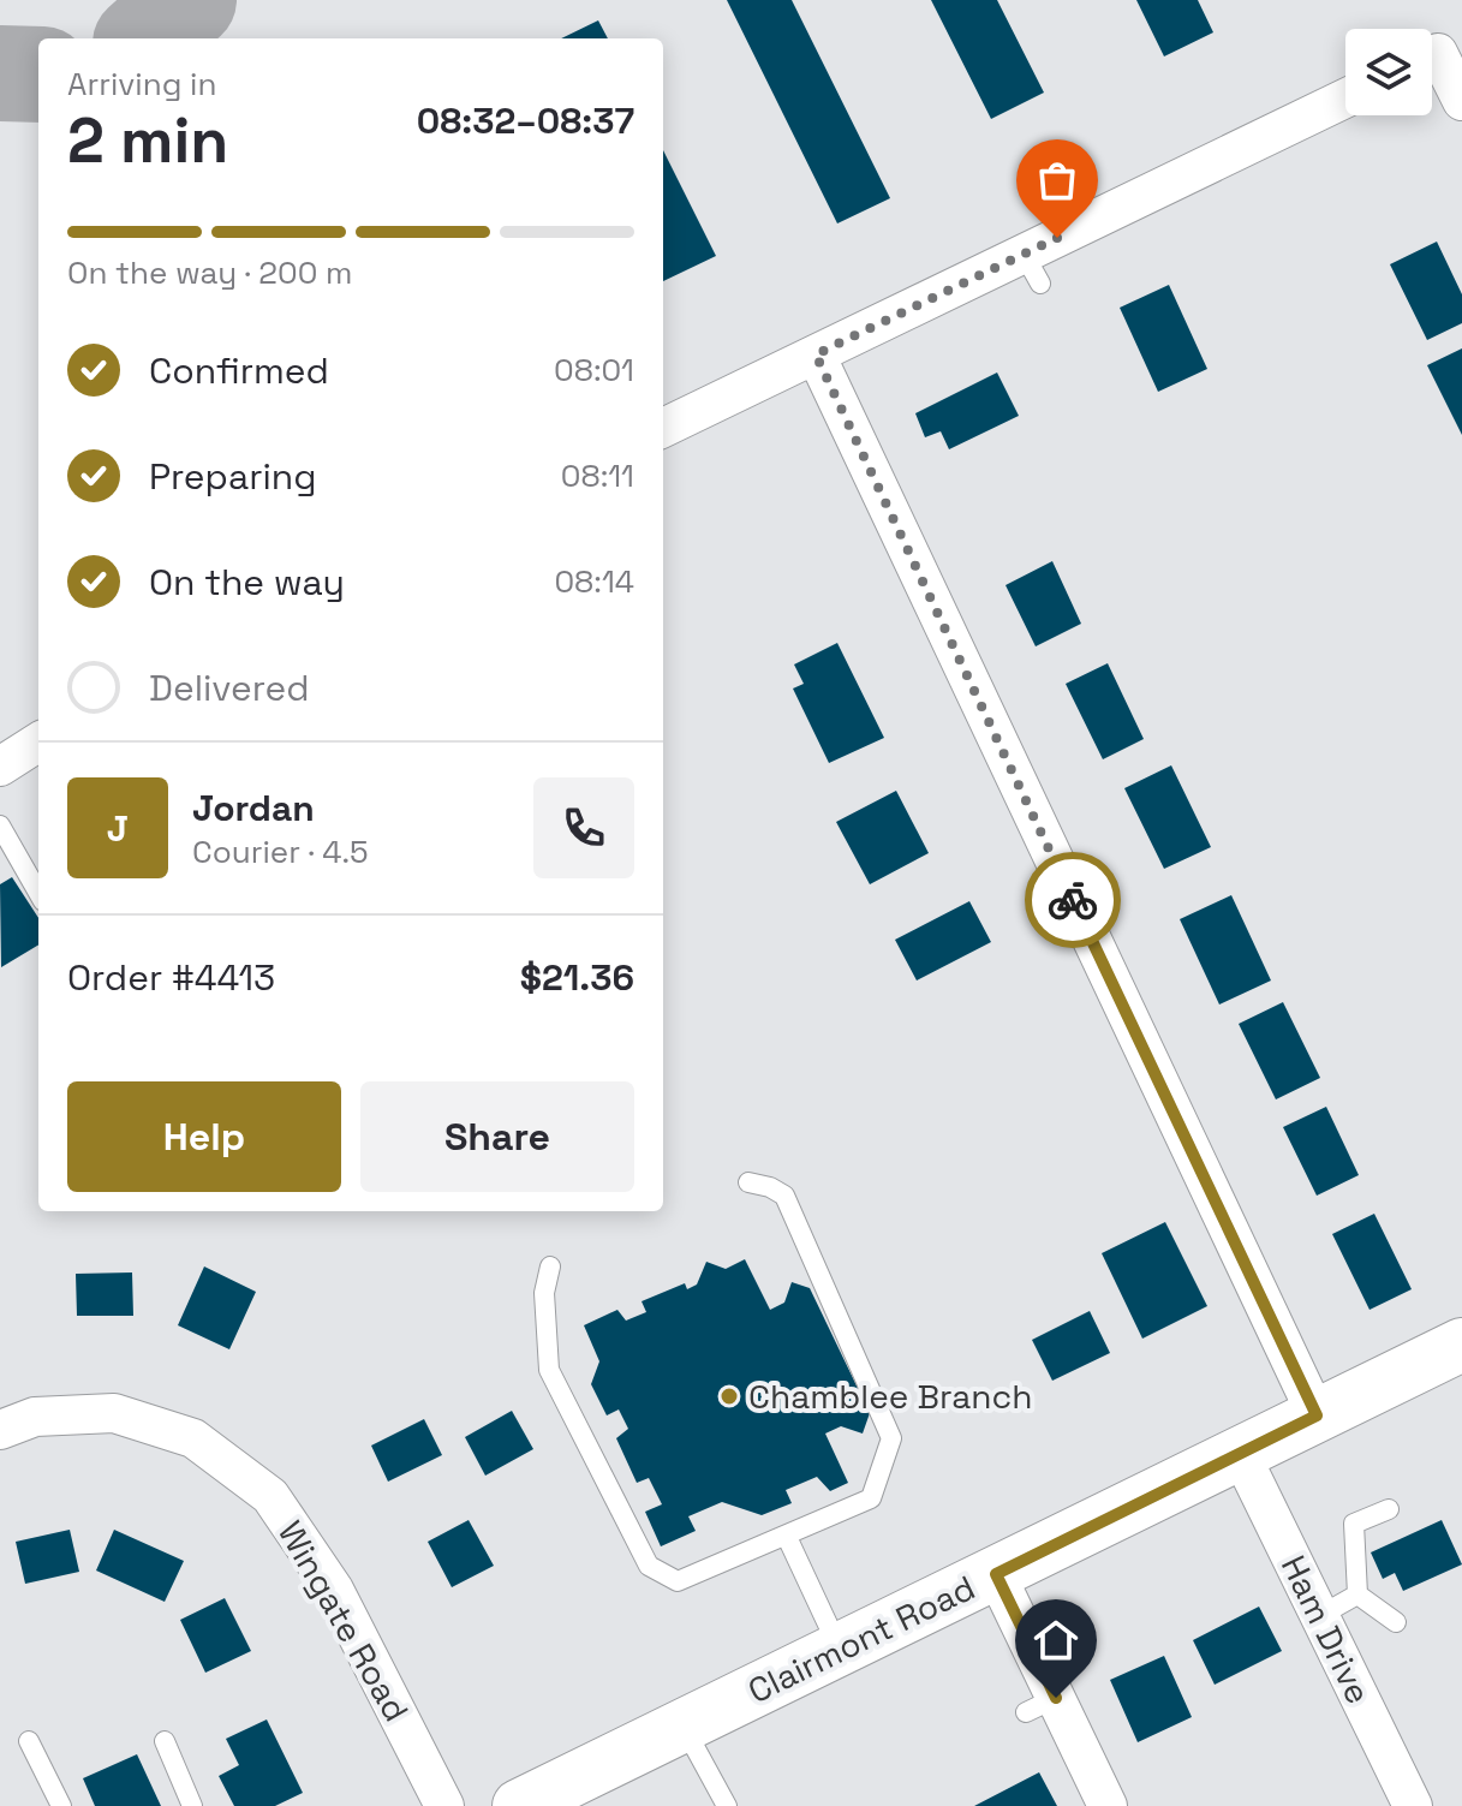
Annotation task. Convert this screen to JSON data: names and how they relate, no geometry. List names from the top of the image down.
{
  "streets": {
    "main road": ["Clairmont Road"],
    "street": ["Wingate Road", "Ham Drive"]
  },
  "crossings": [
    ["Ham Drive", "Clairmont Road"]
  ],
  "places": ["Chamblee Branch"],
  "page": {
    "heading": ["2 min", "Arriving in", "08:32–08:37"],
    "panel": [
      "Jordan",
      "Courier · 4.5",
      "Order #4413",
      "$21.36"
    ],
    "bar": "On the way · 200 m",
    "list": [
      ["Confirmed", "08:01"],
      ["Preparing", "08:11"],
      ["On the way", "08:14"],
      "Delivered"
    ],
    "round": "J",
    "buttons": ["Help", "Share"]
  }
}
